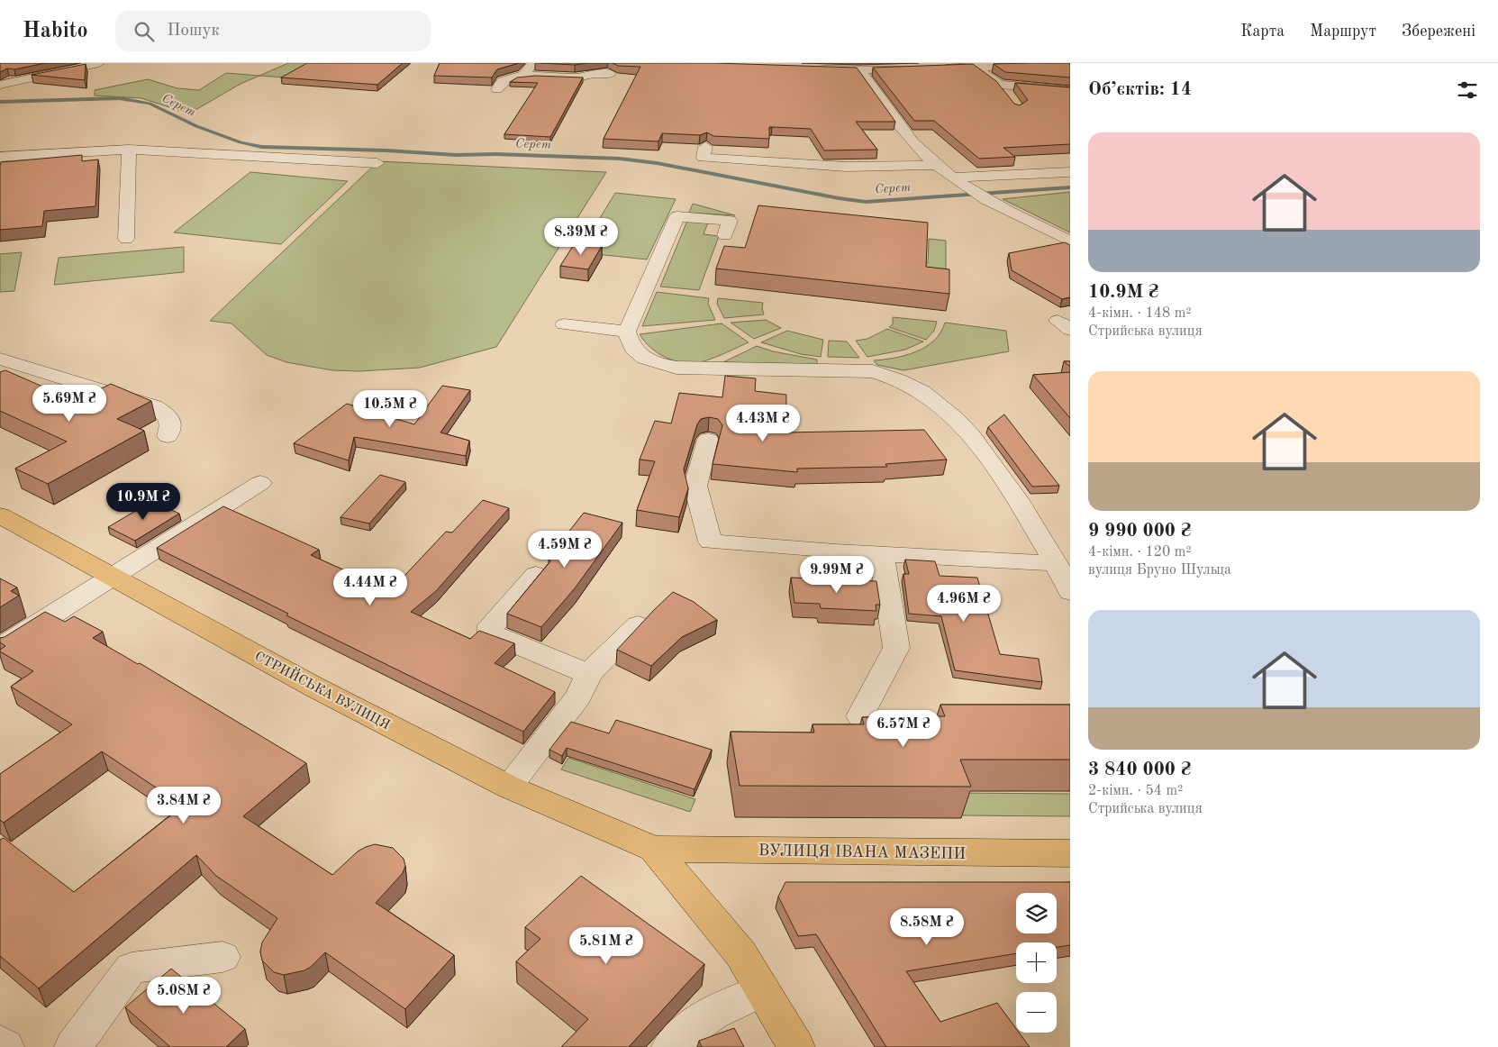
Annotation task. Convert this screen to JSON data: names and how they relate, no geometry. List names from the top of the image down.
{
  "streets": {
    "main road": ["СТРИЙСЬКА ВУЛИЦЯ", "ВУЛИЦЯ ІВАНА МАЗЕПИ"]
  },
  "crossings": [
    ["СТРИЙСЬКА ВУЛИЦЯ", "ВУЛИЦЯ ІВАНА МАЗЕПИ"]
  ],
  "water": ["Серет"],
  "page": {
    "header": "Habito",
    "search": "Пошук",
    "nav": ["Карта", "Маршрут", "Збережені"],
    "heading": "Об’єктів: 14",
    "list": [
      {
        "name": "10.9M ₴",
        "note": "4-кімн. · 148 m² · Стрийська вулиця"
      },
      {
        "name": "9 990 000 ₴",
        "note": "4-кімн. · 120 m² · вулиця Бруно Шульца"
      },
      {
        "name": "3 840 000 ₴",
        "note": "2-кімн. · 54 m² · Стрийська вулиця"
      }
    ],
    "price": [
      "8.39M ₴",
      "5.69M ₴",
      "10.5M ₴",
      "4.43M ₴",
      "10.9M ₴",
      "4.59M ₴",
      "9.99M ₴",
      "4.44M ₴",
      "4.96M ₴",
      "6.57M ₴",
      "3.84M ₴",
      "8.58M ₴",
      "5.81M ₴",
      "5.08M ₴"
    ],
    "map_buttons": ["+", "−"]
  }
}
